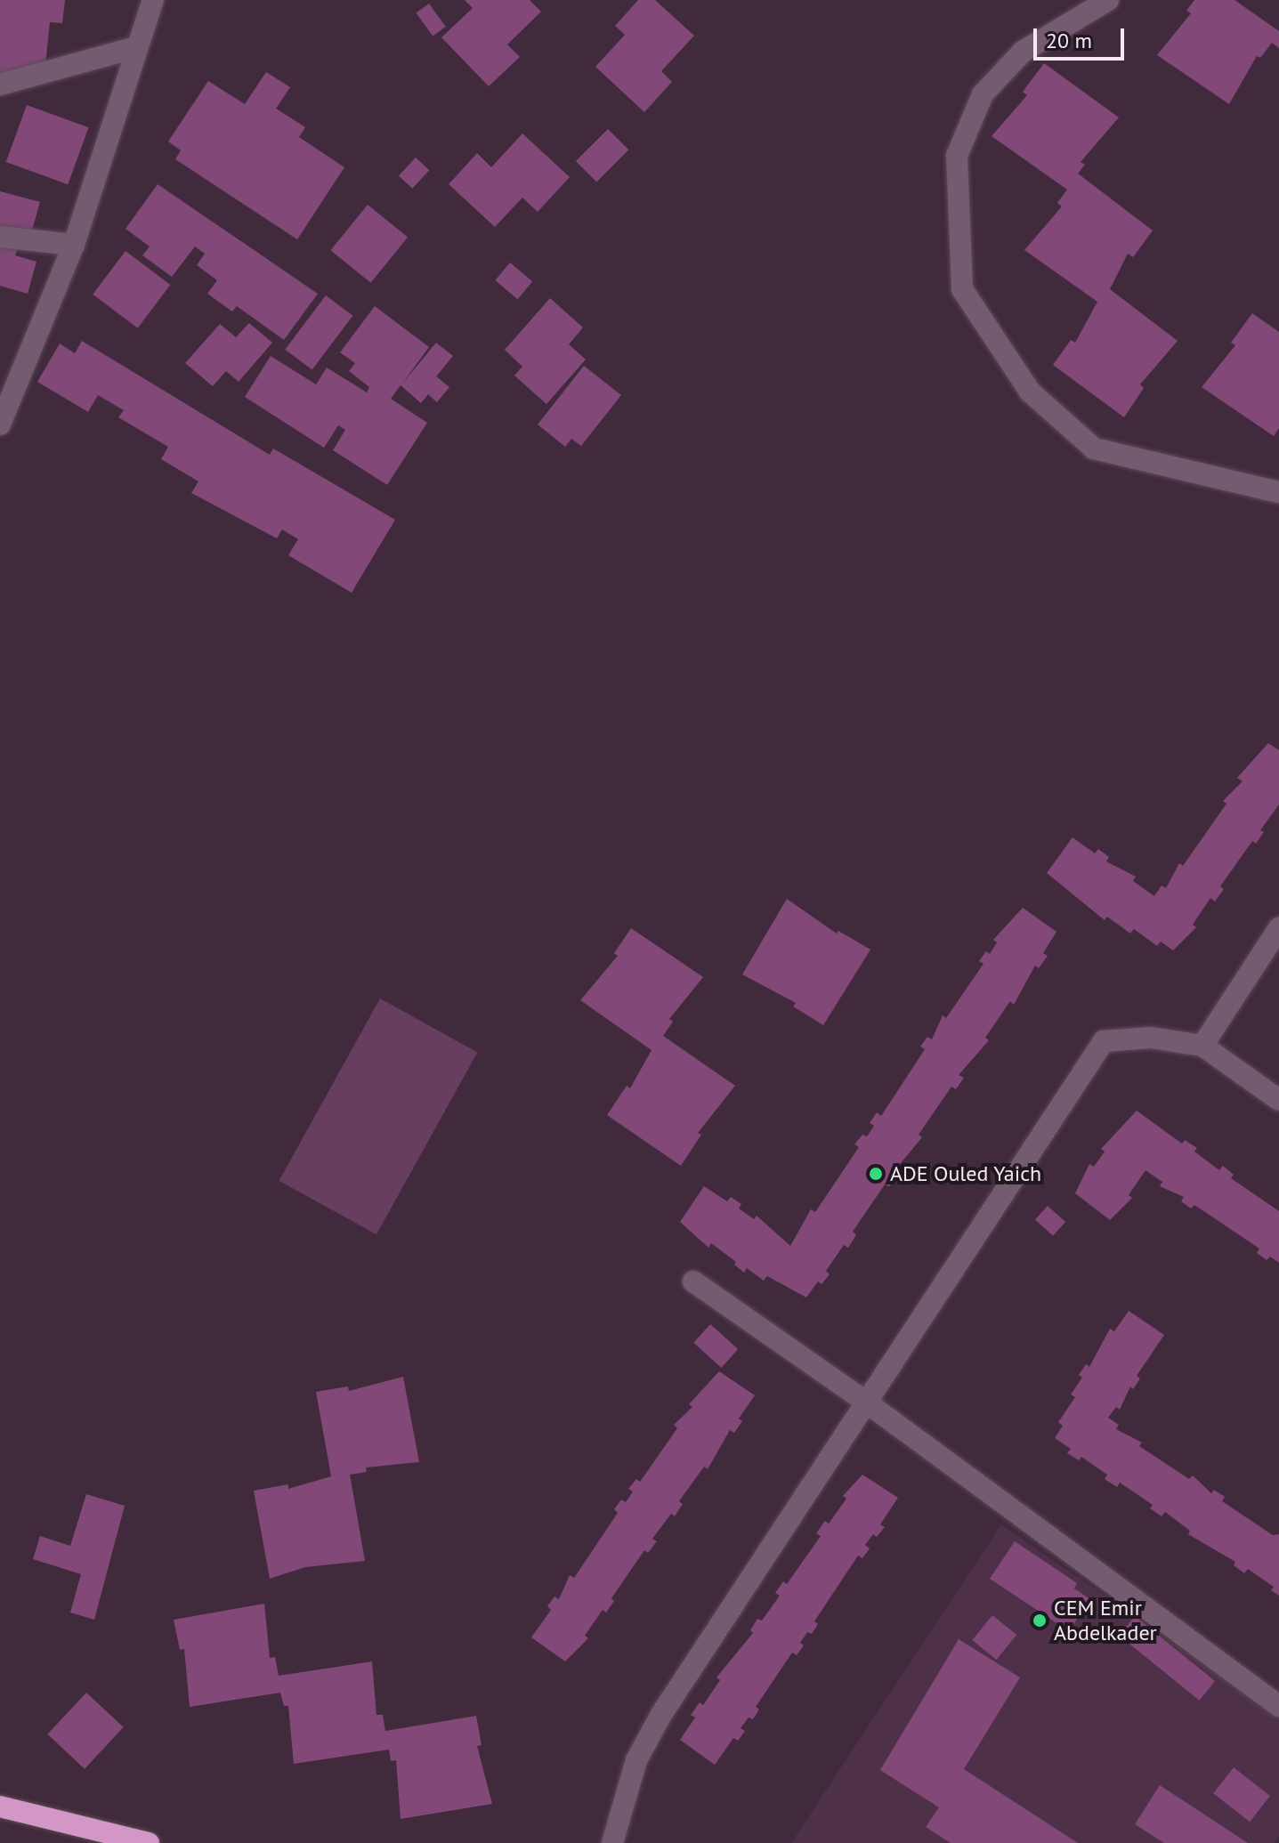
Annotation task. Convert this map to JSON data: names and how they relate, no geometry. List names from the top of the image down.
{
  "places": ["ADE Ouled Yaich", "CEM Emir Abdelkader"],
  "scale_bar": "20 m"
}
